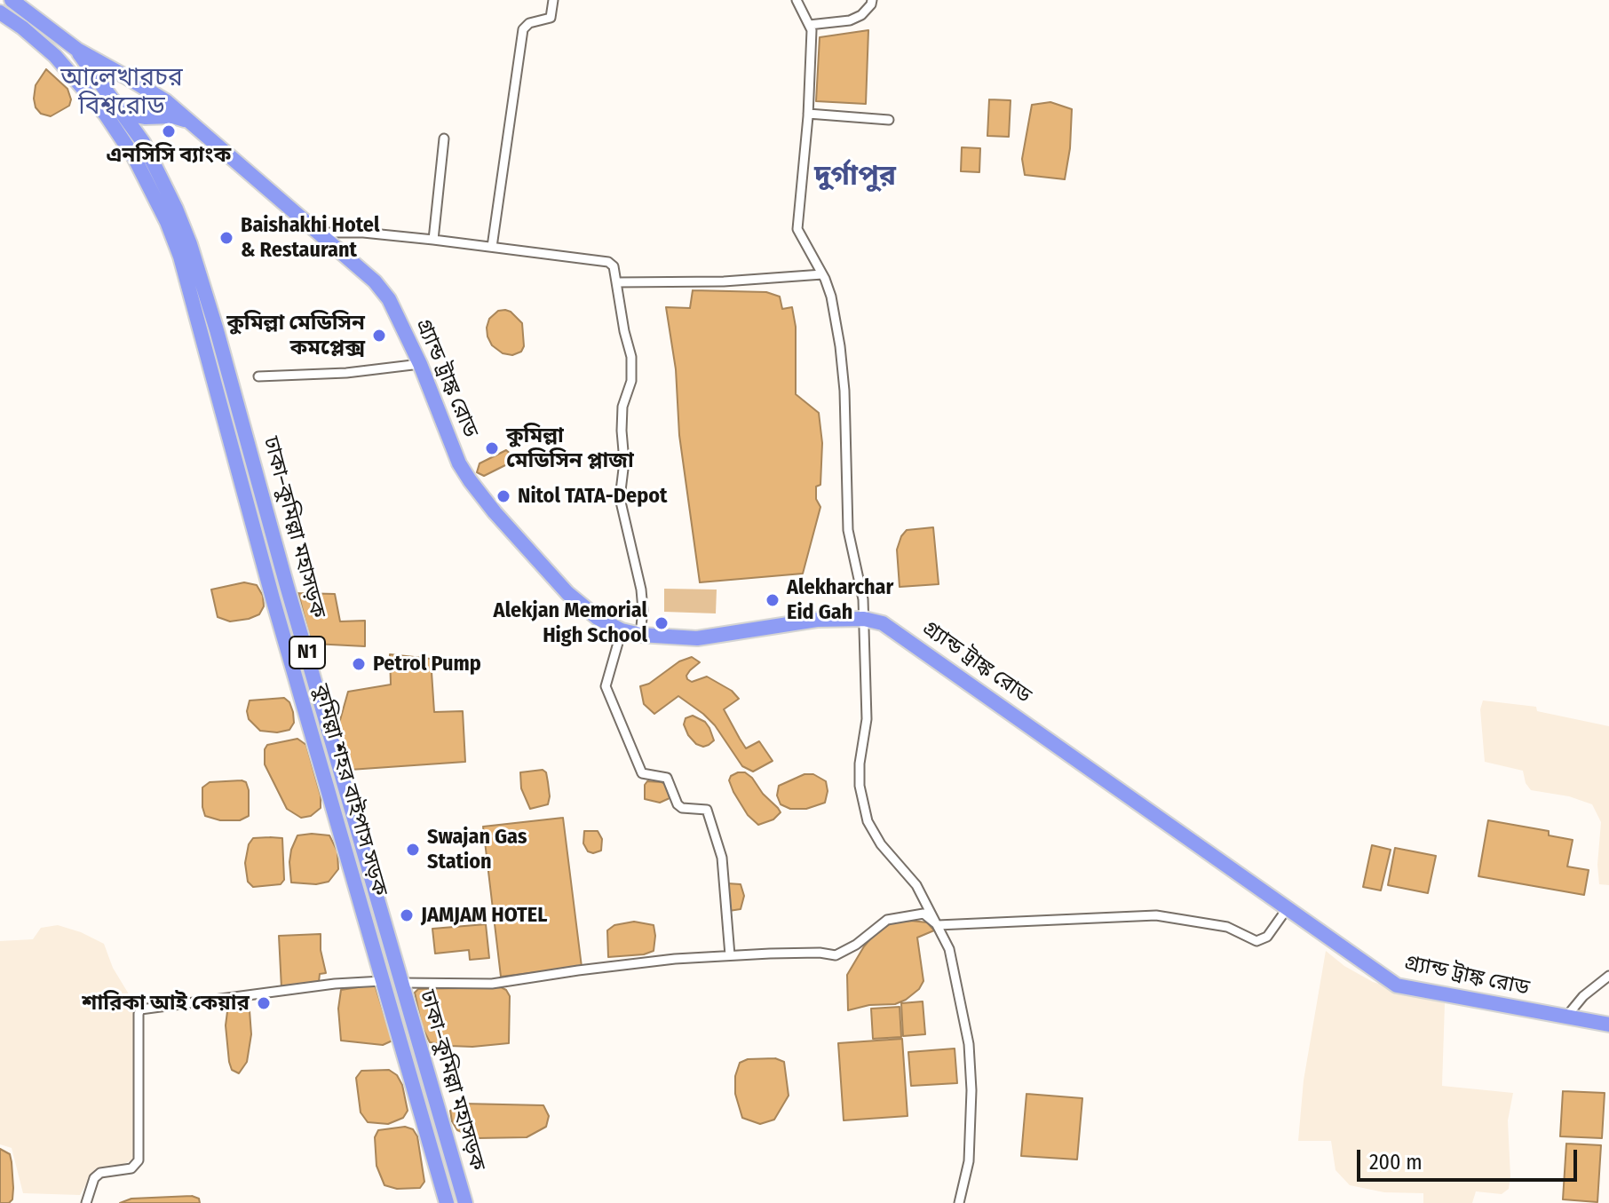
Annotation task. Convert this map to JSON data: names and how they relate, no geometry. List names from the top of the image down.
{
  "streets": {
    "highway": [
      "গ্র্যান্ড ট্রাঙ্ক রোড",
      "ঢাকা–কুমিল্লা মহাসড়ক",
      "N1",
      "কুমিল্লা শহর বাইপাস সড়ক"
    ]
  },
  "crossings": [
    ["গ্র্যান্ড ট্রাঙ্ক রোড", "ঢাকা–কুমিল্লা মহাসড়ক"],
    ["গ্র্যান্ড ট্রাঙ্ক রোড", "কুমিল্লা শহর বাইপাস সড়ক"],
    ["ঢাকা–কুমিল্লা মহাসড়ক", "কুমিল্লা শহর বাইপাস সড়ক"]
  ],
  "districts": ["আলেখারচর বিশ্বরোড", "দুর্গাপুর"],
  "places": [
    "এনসিসি ব্যাংক",
    "Baishakhi Hotel & Restaurant",
    "কুমিল্লা মেডিসিন কমপ্লেক্স",
    "কুমিল্লা মেডিসিন প্লাজা",
    "Nitol TATA-Depot",
    "Alekharchar Eid Gah",
    "Alekjan Memorial High School",
    "Petrol Pump",
    "Swajan Gas Station",
    "JAMJAM HOTEL",
    "শারিকা আই কেয়ার"
  ],
  "scale_bar": "200 m"
}
